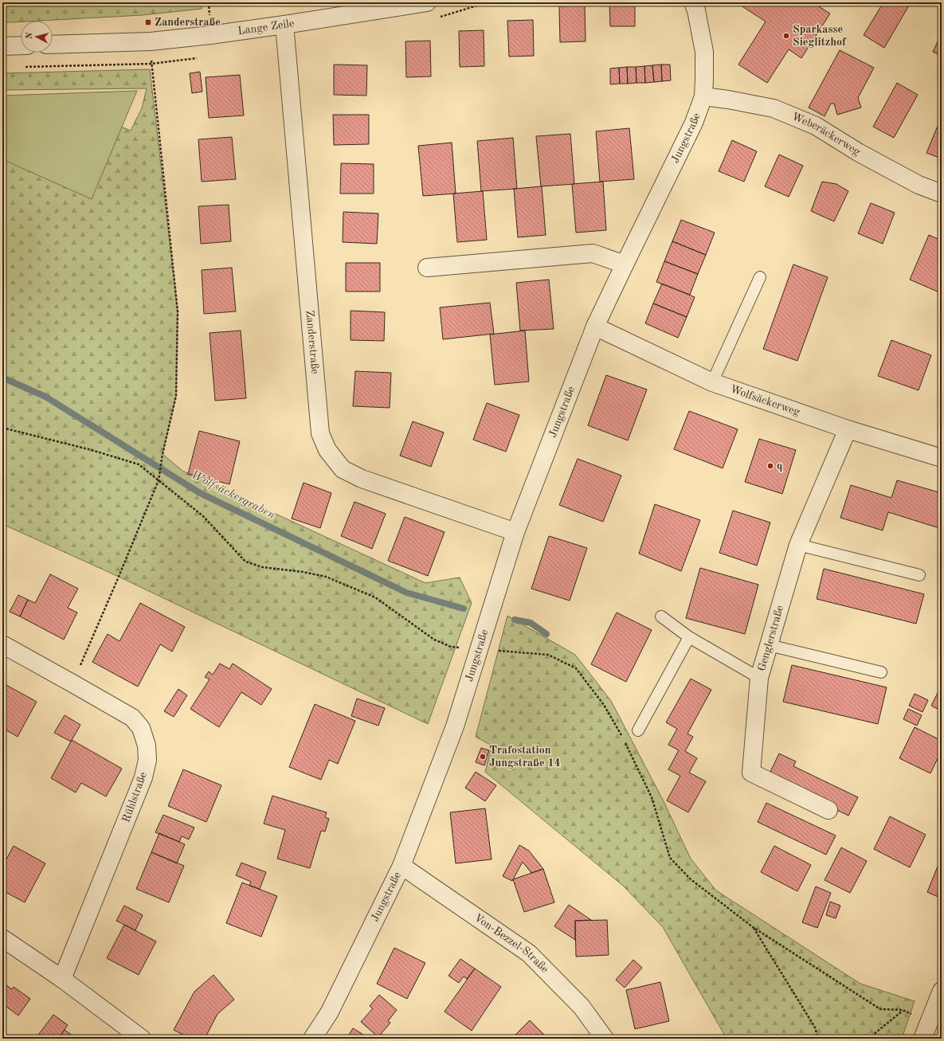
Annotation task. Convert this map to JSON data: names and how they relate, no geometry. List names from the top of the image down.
{
  "streets": {
    "street": [
      "Lange Zeile",
      "Weberäckerweg",
      "Jungstraße",
      "Zanderstraße",
      "Wolfsäckerweg",
      "Genglerstraße",
      "Rühlstraße",
      "Von-Bezzel-Straße"
    ]
  },
  "crossings": [
    ["Lange Zeile", "Zanderstraße"],
    ["Weberäckerweg", "Jungstraße"],
    ["Jungstraße", "Zanderstraße"],
    ["Jungstraße", "Wolfsäckerweg"],
    ["Jungstraße", "Von-Bezzel-Straße"],
    ["Wolfsäckerweg", "Genglerstraße"]
  ],
  "water": ["Wolfsäckergraben"],
  "places": {
    "transit": ["Zanderstraße"],
    "other": ["Sparkasse Sieglitzhof", "q", "Trafostation Jungstraße 14"]
  },
  "north": "left"
}
